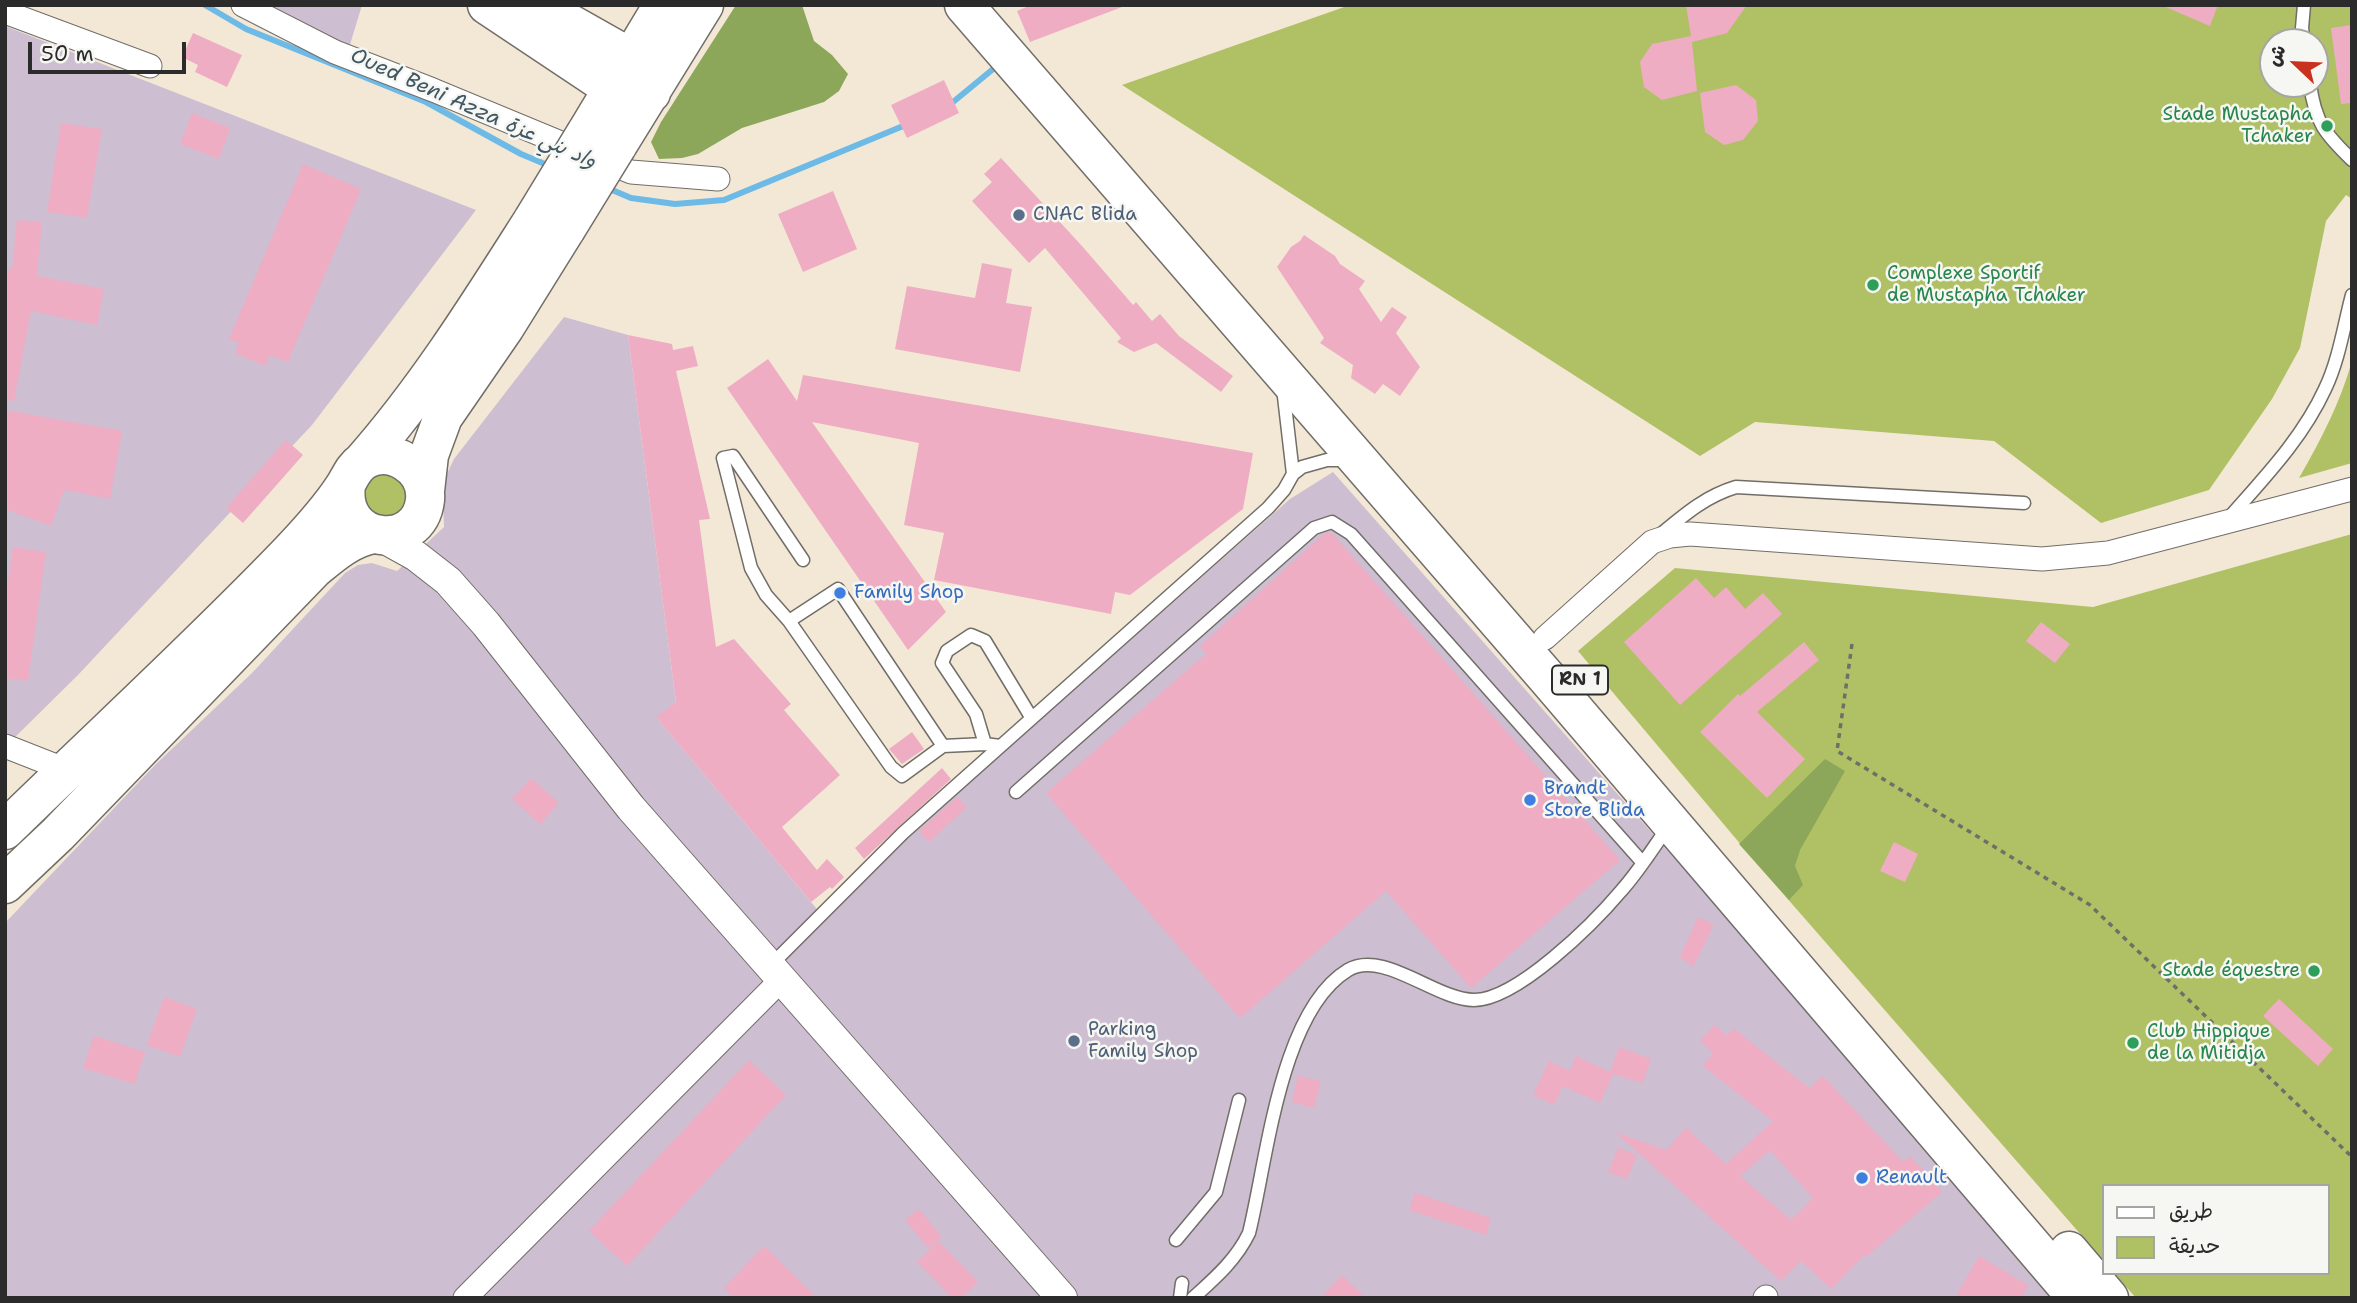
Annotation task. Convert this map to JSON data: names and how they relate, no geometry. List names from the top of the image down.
{
  "streets": {
    "highway": ["RN 1"]
  },
  "water": ["Oued Beni Azza واد بني عزة"],
  "places": [
    "Stade Mustapha Tchaker",
    "CNAC Blida",
    "Complexe Sportif de Mustapha Tchaker",
    "Family Shop",
    "Brandt Store Blida",
    "Stade équestre",
    "Parking Family Shop",
    "Club Hippique de la Mitidja",
    "Renault"
  ],
  "legend": ["طريق", "حديقة"],
  "scale_bar": "50 m",
  "north": "top left"
}
